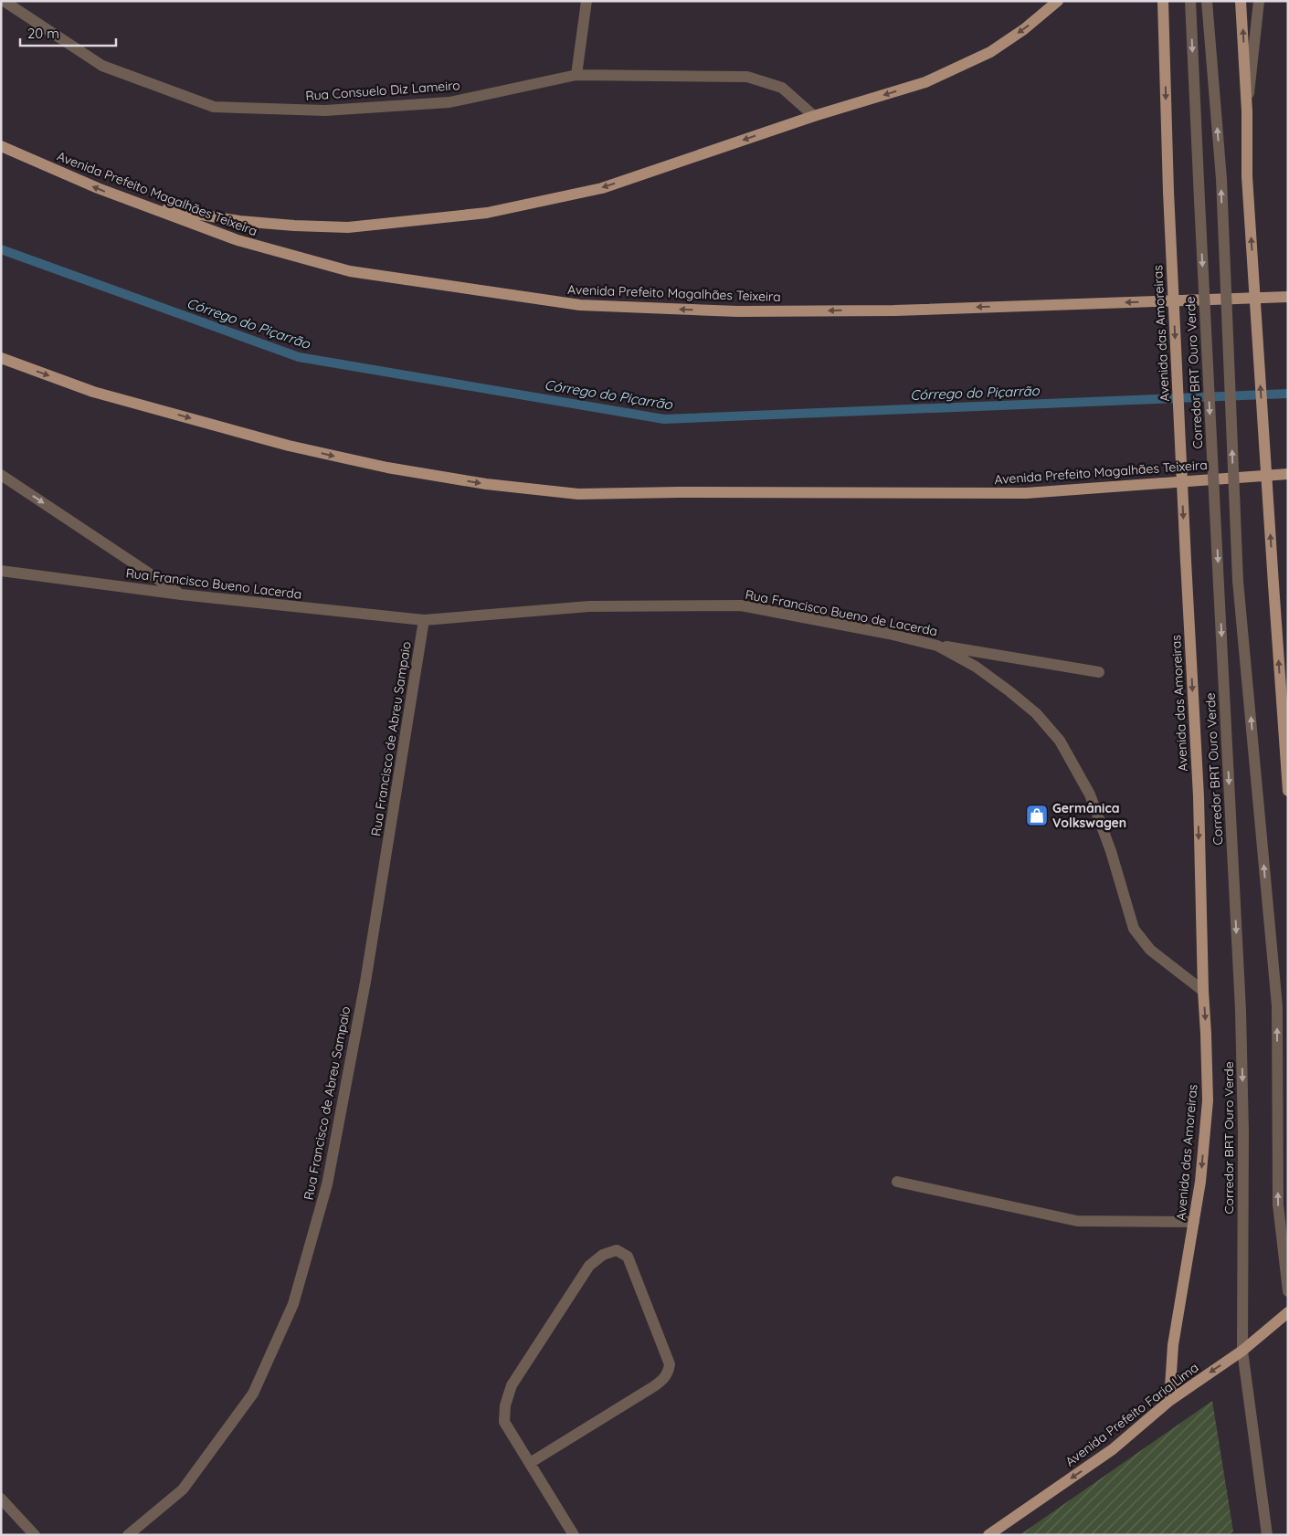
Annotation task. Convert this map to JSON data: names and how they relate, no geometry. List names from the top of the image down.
{
  "streets": {
    "main road": ["Avenida Prefeito Magalhães Teixeira", "Avenida das Amoreiras", "Avenida Prefeito Faria Lima"],
    "street": [
      "Rua Consuelo Diz Lameiro",
      "Corredor BRT Ouro Verde",
      "Rua Francisco Bueno Lacerda",
      "Rua Francisco Bueno de Lacerda",
      "Rua Francisco de Abreu Sampaio"
    ]
  },
  "crossings": [
    ["Avenida das Amoreiras", "Rua Francisco Bueno de Lacerda"],
    ["Avenida das Amoreiras", "Avenida Prefeito Faria Lima"],
    ["Corredor BRT Ouro Verde", "Avenida Prefeito Faria Lima"],
    ["Rua Francisco Bueno Lacerda", "Rua Francisco Bueno de Lacerda"],
    ["Rua Francisco Bueno Lacerda", "Rua Francisco de Abreu Sampaio"],
    ["Rua Francisco Bueno de Lacerda", "Rua Francisco de Abreu Sampaio"]
  ],
  "one_way": ["Avenida Prefeito Faria Lima"],
  "water": ["Córrego do Piçarrão"],
  "places": {
    "shop": ["Germânica Volkswagen"]
  },
  "scale_bar": "20 m"
}
